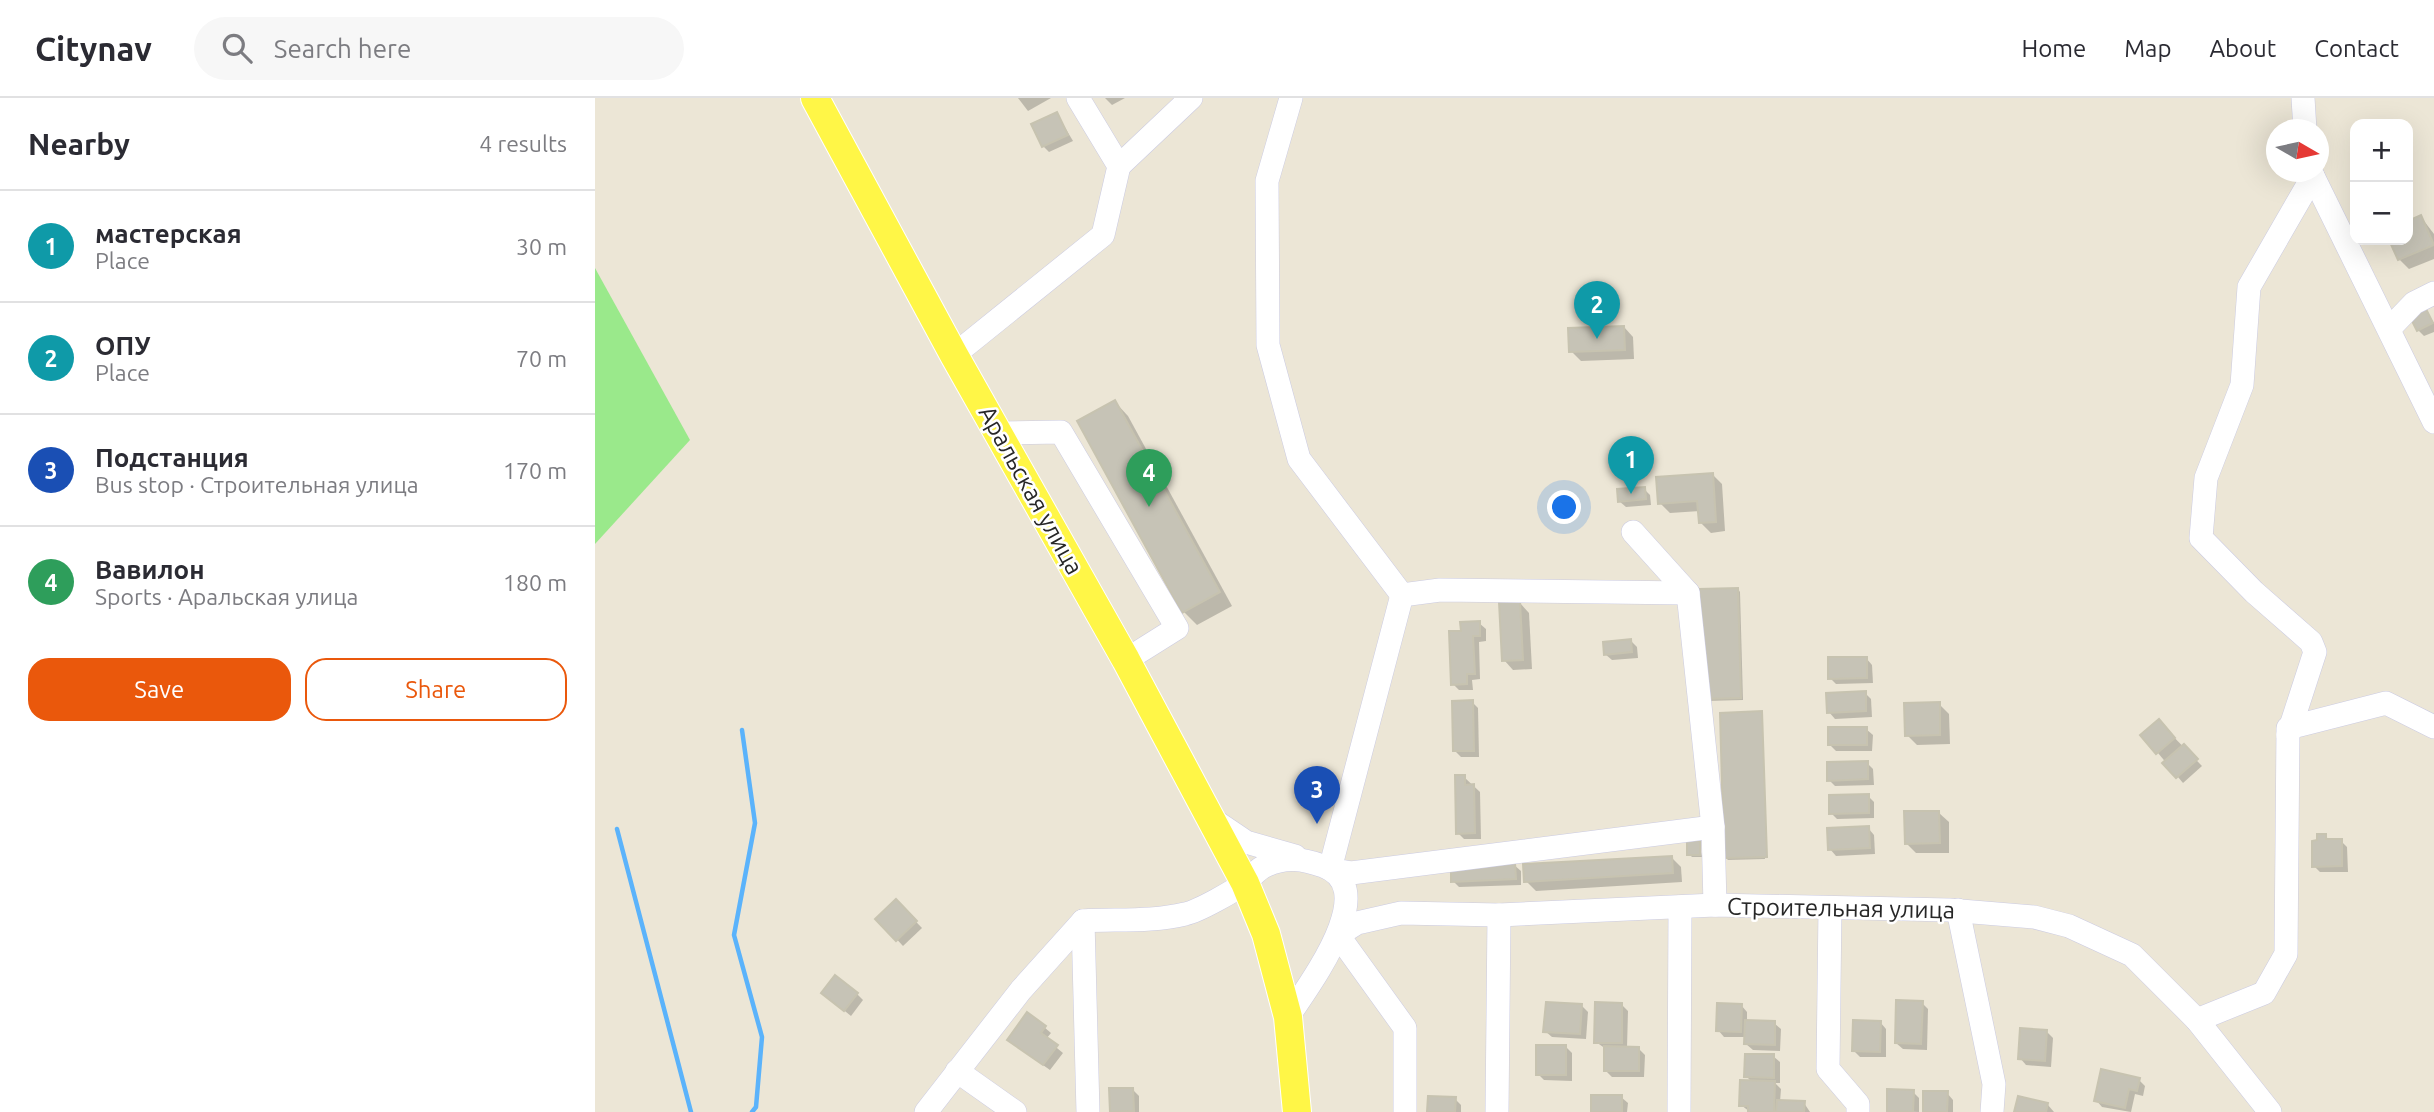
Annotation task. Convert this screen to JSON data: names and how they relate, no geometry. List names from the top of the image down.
{
  "streets": {
    "main road": ["Аральская улица"],
    "street": ["Строительная улица"]
  },
  "crossings": [
    ["Аральская улица", "Строительная улица"]
  ],
  "north": "right",
  "page": {
    "header": "Citynav",
    "search": "Search here",
    "nav": [
      "Home",
      "Map",
      "About",
      "Contact"
    ],
    "heading": ["Nearby", "4 results"],
    "map_buttons": ["+", "−"],
    "list": [
      {
        "mark": "1",
        "name": "мастерская",
        "note": "Place",
        "value": "30 m"
      },
      {
        "mark": "2",
        "name": "ОПУ",
        "note": "Place",
        "value": "70 m"
      },
      {
        "mark": "3",
        "name": "Подстанция",
        "note": "Bus stop · Строительная улица",
        "value": "170 m"
      },
      {
        "mark": "4",
        "name": "Вавилон",
        "note": "Sports · Аральская улица",
        "value": "180 m"
      }
    ],
    "pins": [
      "2",
      "1",
      "4",
      "3"
    ],
    "buttons": ["Save", "Share"]
  }
}
